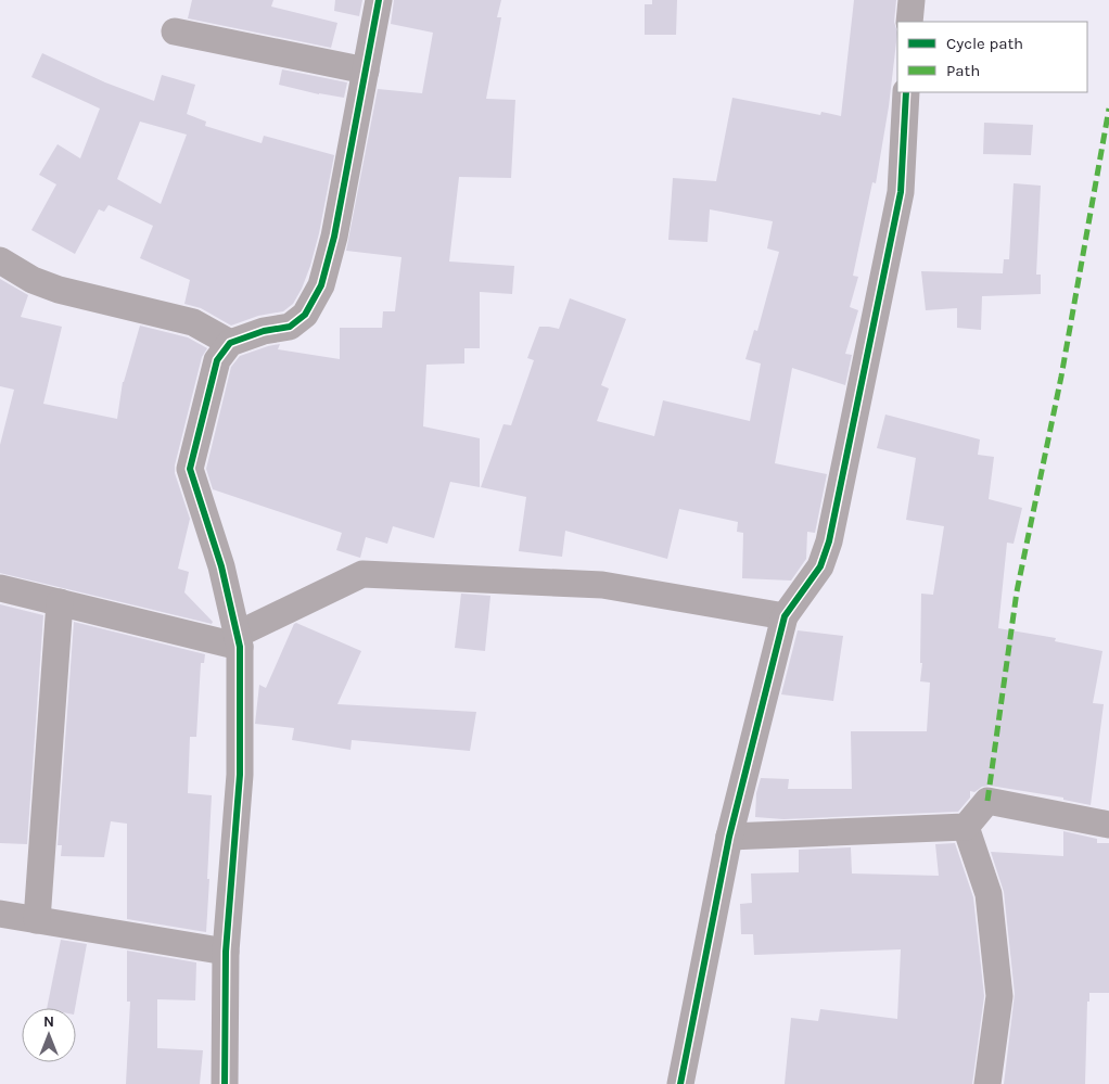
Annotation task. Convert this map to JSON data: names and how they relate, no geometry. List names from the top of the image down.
{
  "legend": ["Cycle path", "Path"],
  "north": "top"
}
